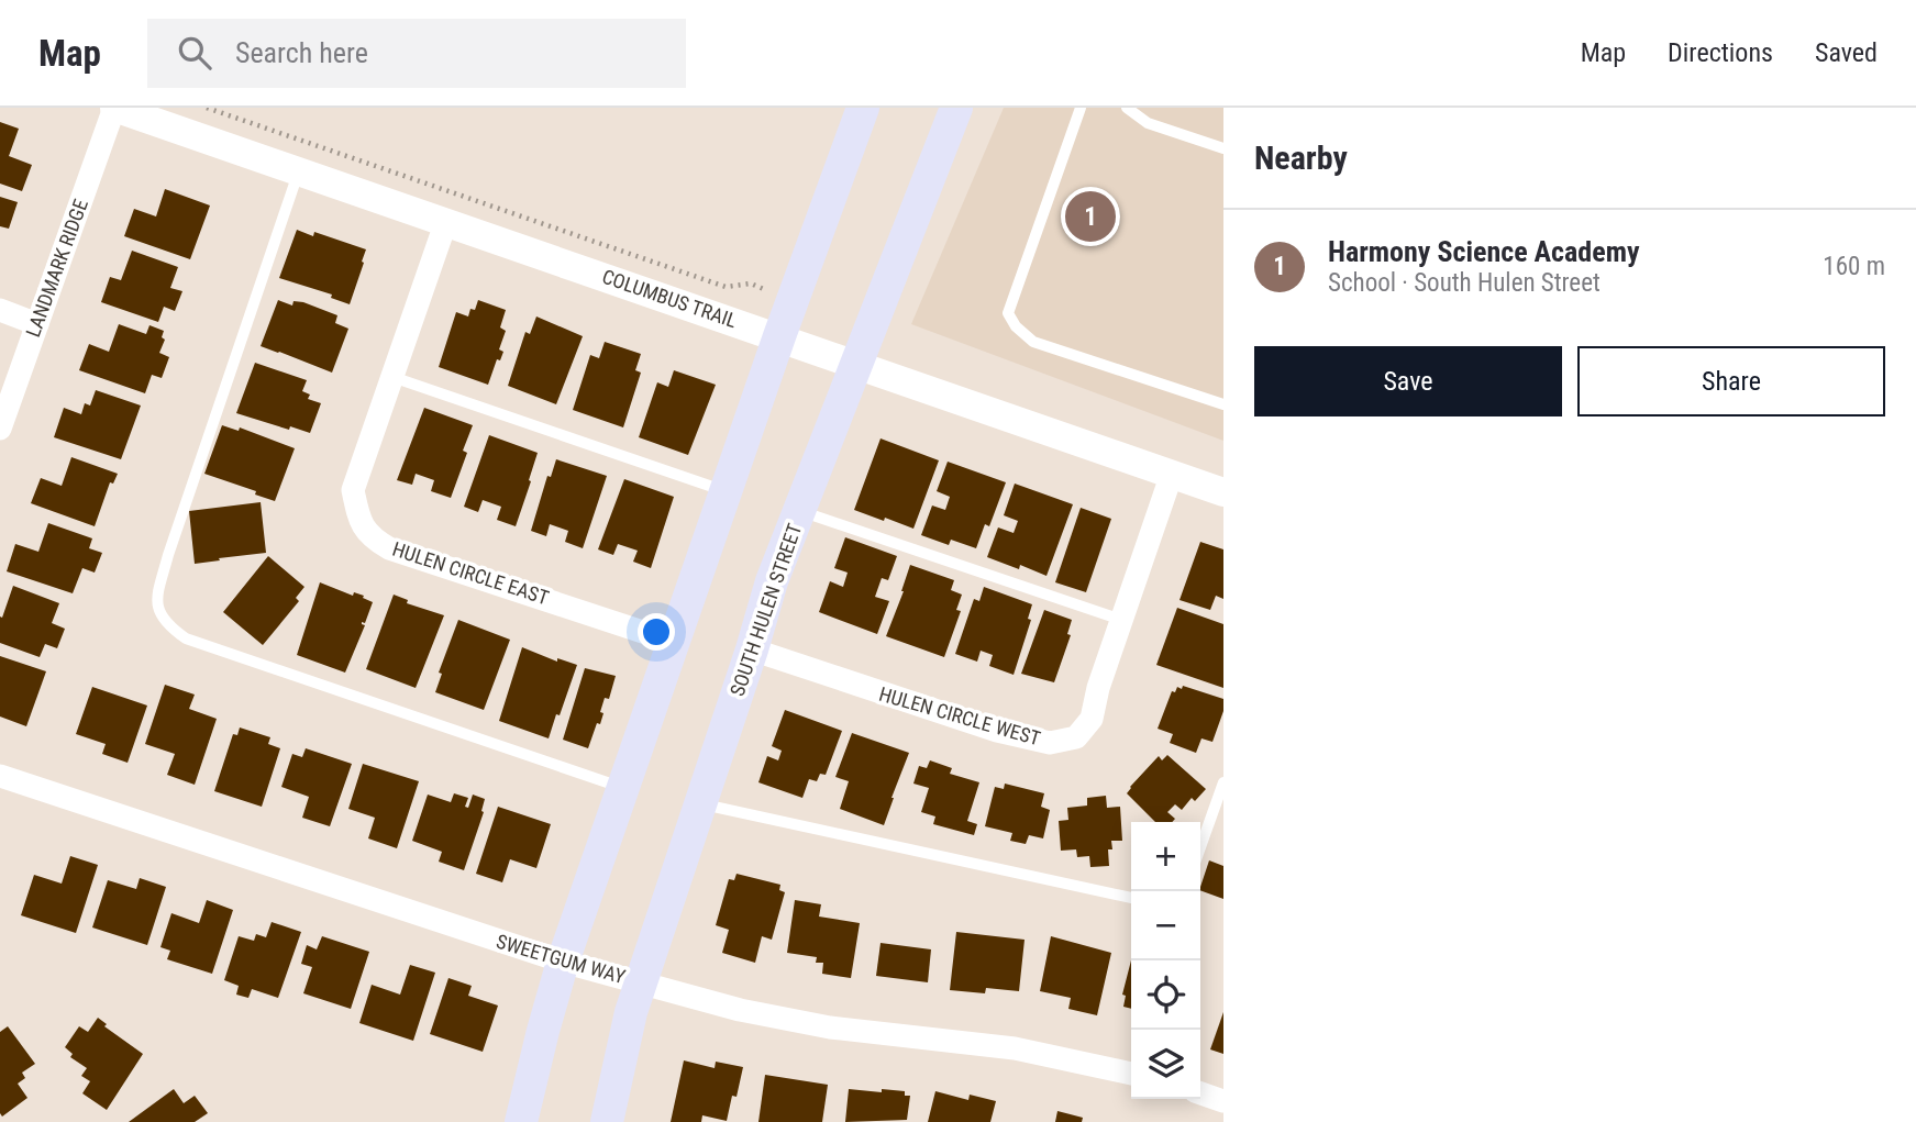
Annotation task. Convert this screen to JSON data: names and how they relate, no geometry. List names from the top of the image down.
{
  "streets": {
    "main road": ["SOUTH HULEN STREET"],
    "street": [
      "LANDMARK RIDGE",
      "COLUMBUS TRAIL",
      "HULEN CIRCLE EAST",
      "HULEN CIRCLE WEST",
      "SWEETGUM WAY"
    ]
  },
  "crossings": [
    ["LANDMARK RIDGE", "COLUMBUS TRAIL"],
    ["COLUMBUS TRAIL", "HULEN CIRCLE EAST"],
    ["COLUMBUS TRAIL", "SOUTH HULEN STREET"],
    ["COLUMBUS TRAIL", "HULEN CIRCLE WEST"],
    ["SOUTH HULEN STREET", "HULEN CIRCLE WEST"],
    ["SOUTH HULEN STREET", "SWEETGUM WAY"]
  ],
  "page": {
    "header": "Map",
    "search": "Search here",
    "nav": ["Map", "Directions", "Saved"],
    "heading": "Nearby",
    "pins": "1",
    "list": [
      {
        "mark": "1",
        "name": "Harmony Science Academy",
        "note": "School · South Hulen Street",
        "value": "160 m"
      }
    ],
    "buttons": ["Save", "Share"],
    "map_buttons": ["+", "−"]
  }
}
